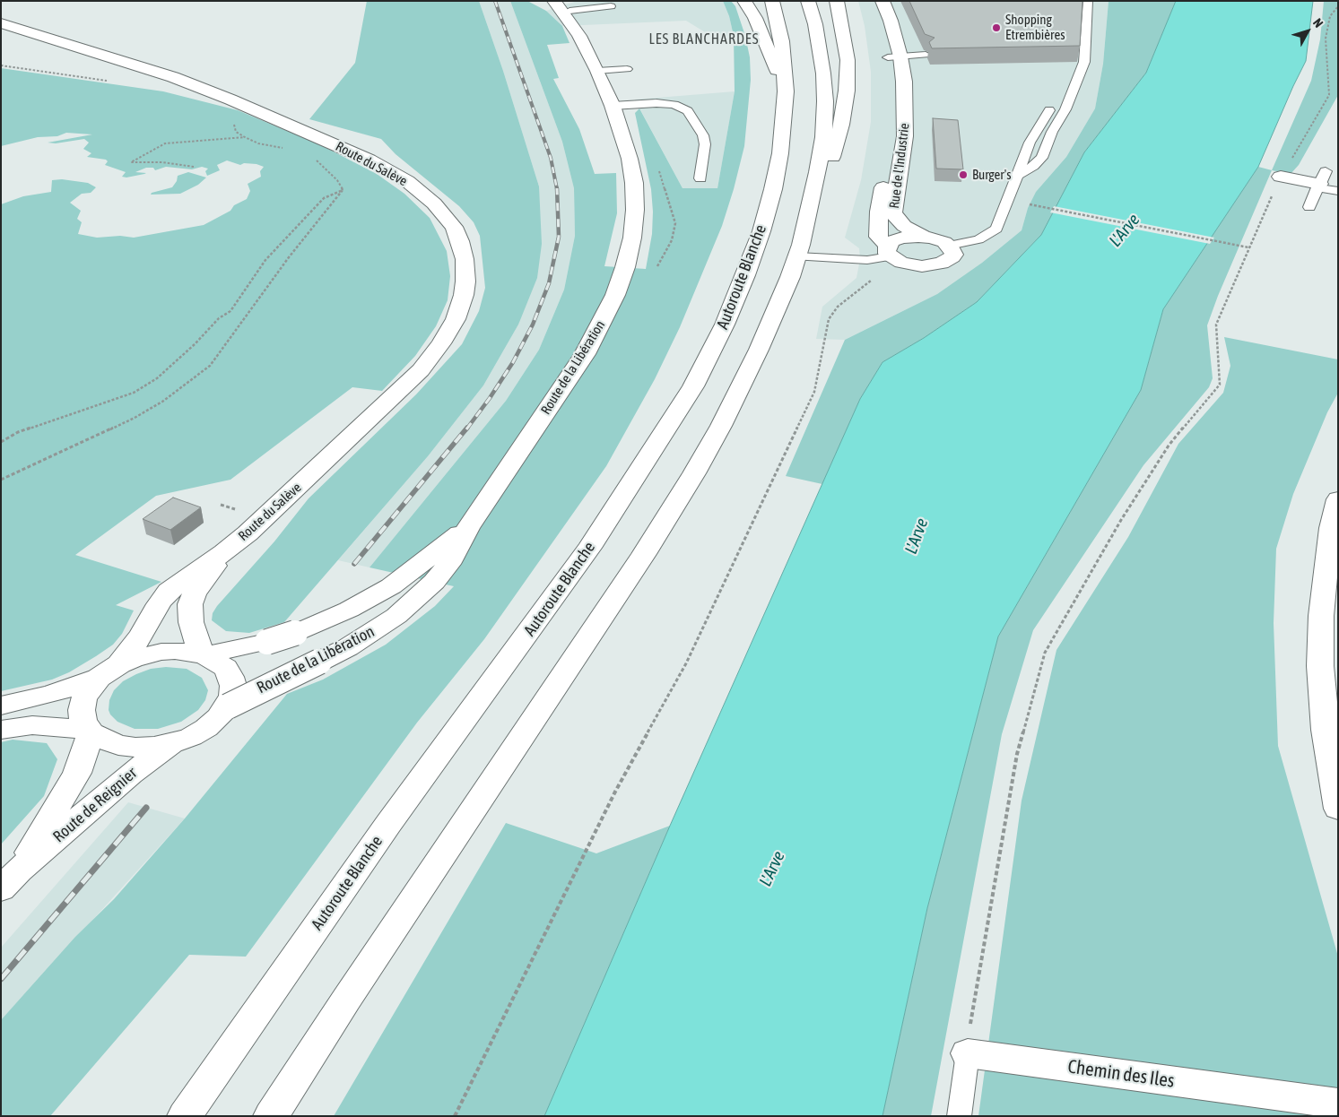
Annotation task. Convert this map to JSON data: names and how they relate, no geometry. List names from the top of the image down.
{
  "streets": {
    "main road": [
      "Route du Salève",
      "Rue de l'Industrie",
      "Autoroute Blanche",
      "Route de la Libération",
      "Route de Reignier",
      "Chemin des Iles"
    ]
  },
  "crossings": [
    ["Route du Salève", "Route de la Libération"],
    ["Route du Salève", "Route de Reignier"],
    ["Route de la Libération", "Route de Reignier"]
  ],
  "districts": ["LES BLANCHARDES"],
  "water": ["L'Arve"],
  "places": ["Shopping Etrembières", "Burger's"],
  "north": "top right"
}
